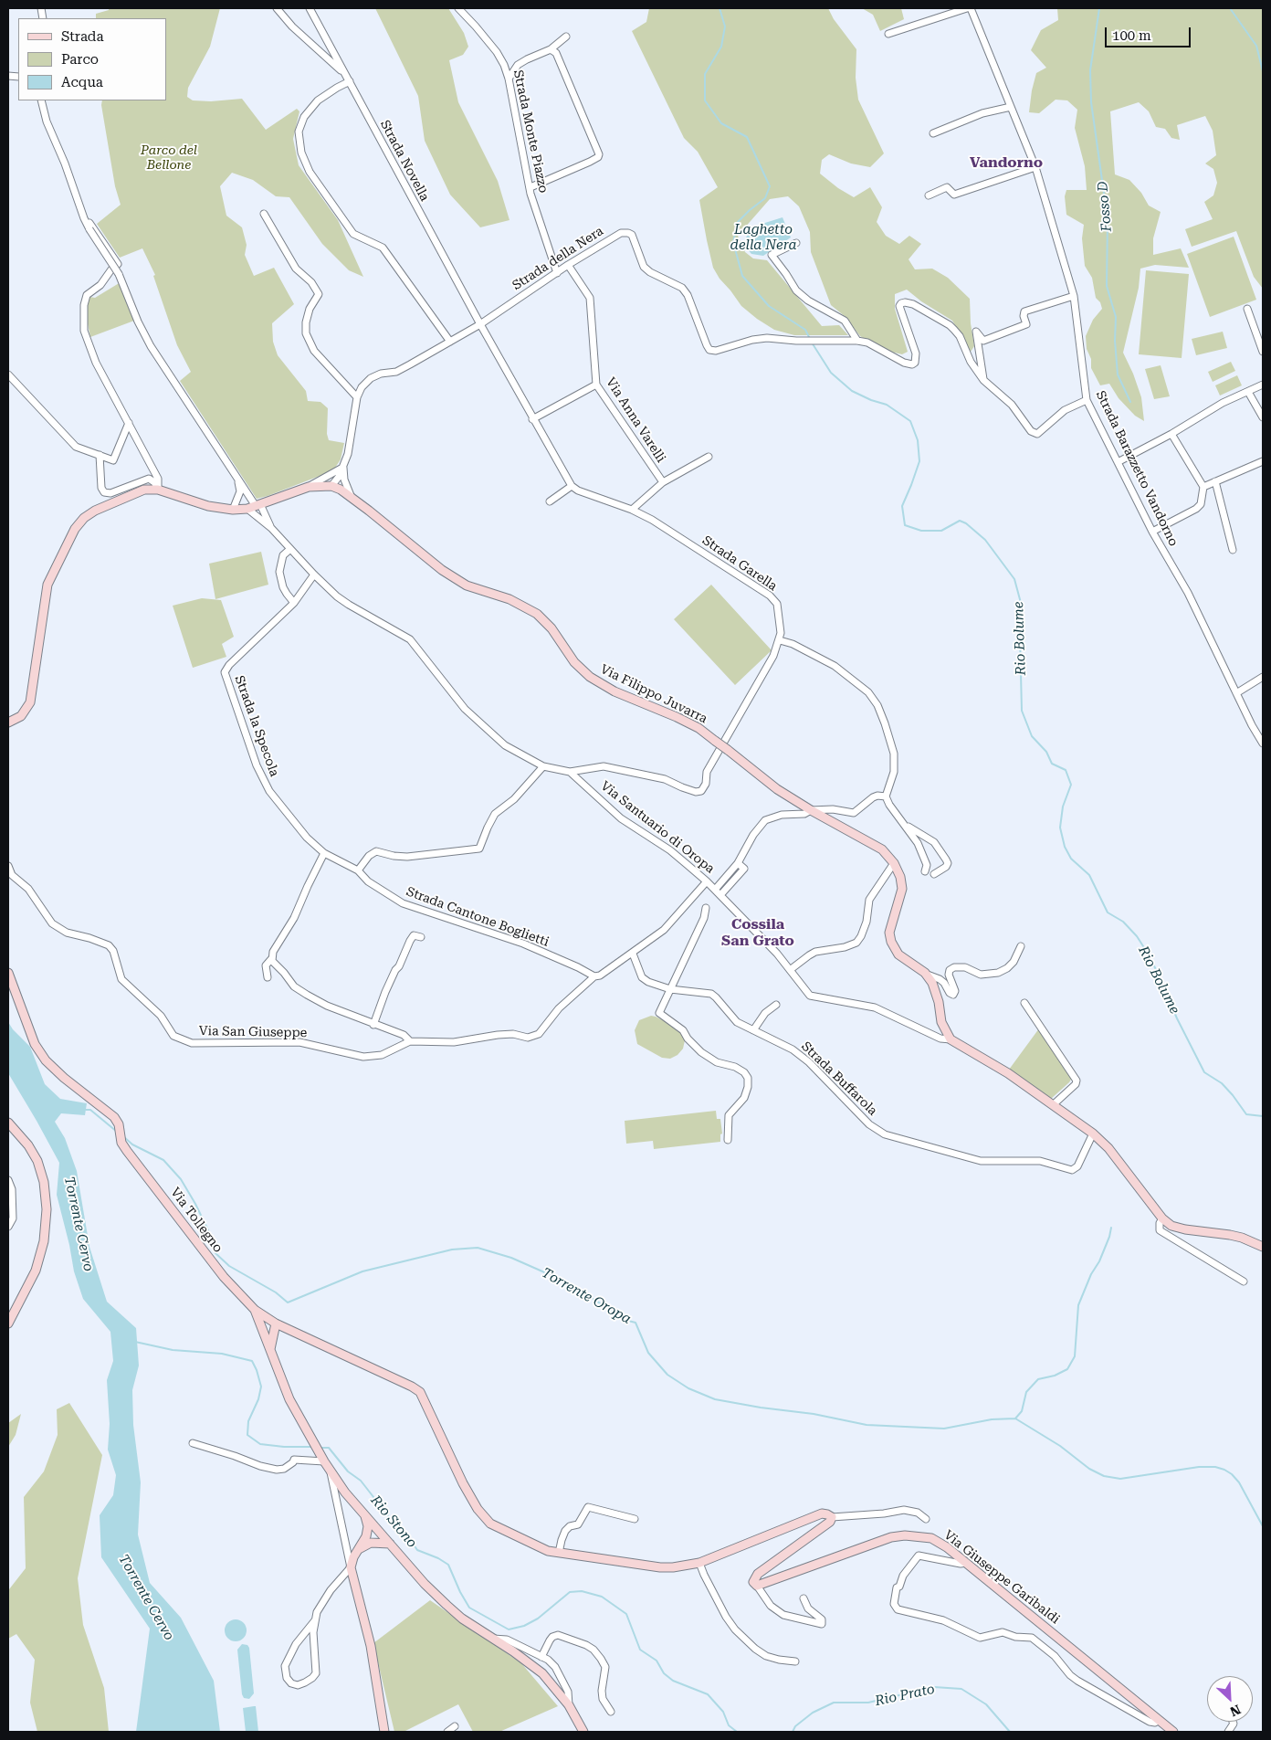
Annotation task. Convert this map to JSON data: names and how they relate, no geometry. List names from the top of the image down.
{
  "streets": {
    "street": [
      "Strada Monte Piazzo",
      "Strada Novella",
      "Strada della Nera",
      "Via Anna Varelli",
      "Strada Barazzetto Vandorno",
      "Strada Garella",
      "Via Filippo Juvarra",
      "Strada la Specola",
      "Via Santuario di Oropa",
      "Strada Cantone Boglietti",
      "Via San Giuseppe",
      "Strada Buffarola",
      "Via Tollegno",
      "Via Giuseppe Garibaldi"
    ]
  },
  "crossings": [
    ["Strada Monte Piazzo", "Strada della Nera"],
    ["Strada Novella", "Strada della Nera"],
    ["Strada della Nera", "Via Anna Varelli"],
    ["Strada della Nera", "Strada Barazzetto Vandorno"],
    ["Strada della Nera", "Via Filippo Juvarra"],
    ["Strada Garella", "Via Santuario di Oropa"],
    ["Via Filippo Juvarra", "Via Santuario di Oropa"],
    ["Strada la Specola", "Strada Cantone Boglietti"],
    ["Via Santuario di Oropa", "Via San Giuseppe"],
    ["Via Santuario di Oropa", "Strada Buffarola"],
    ["Strada Cantone Boglietti", "Via San Giuseppe"],
    ["Via San Giuseppe", "Strada Buffarola"]
  ],
  "districts": ["Vandorno", "Cossila San Grato"],
  "water": [
    "Fosso D",
    "Laghetto della Nera",
    "Rio Bolume",
    "Torrente Cervo",
    "Torrente Oropa",
    "Rio Stono",
    "Rio Prato"
  ],
  "parks": ["Parco del Bellone"],
  "legend": ["Strada", "Parco", "Acqua"],
  "scale_bar": "100 m",
  "north": "bottom right"
}
